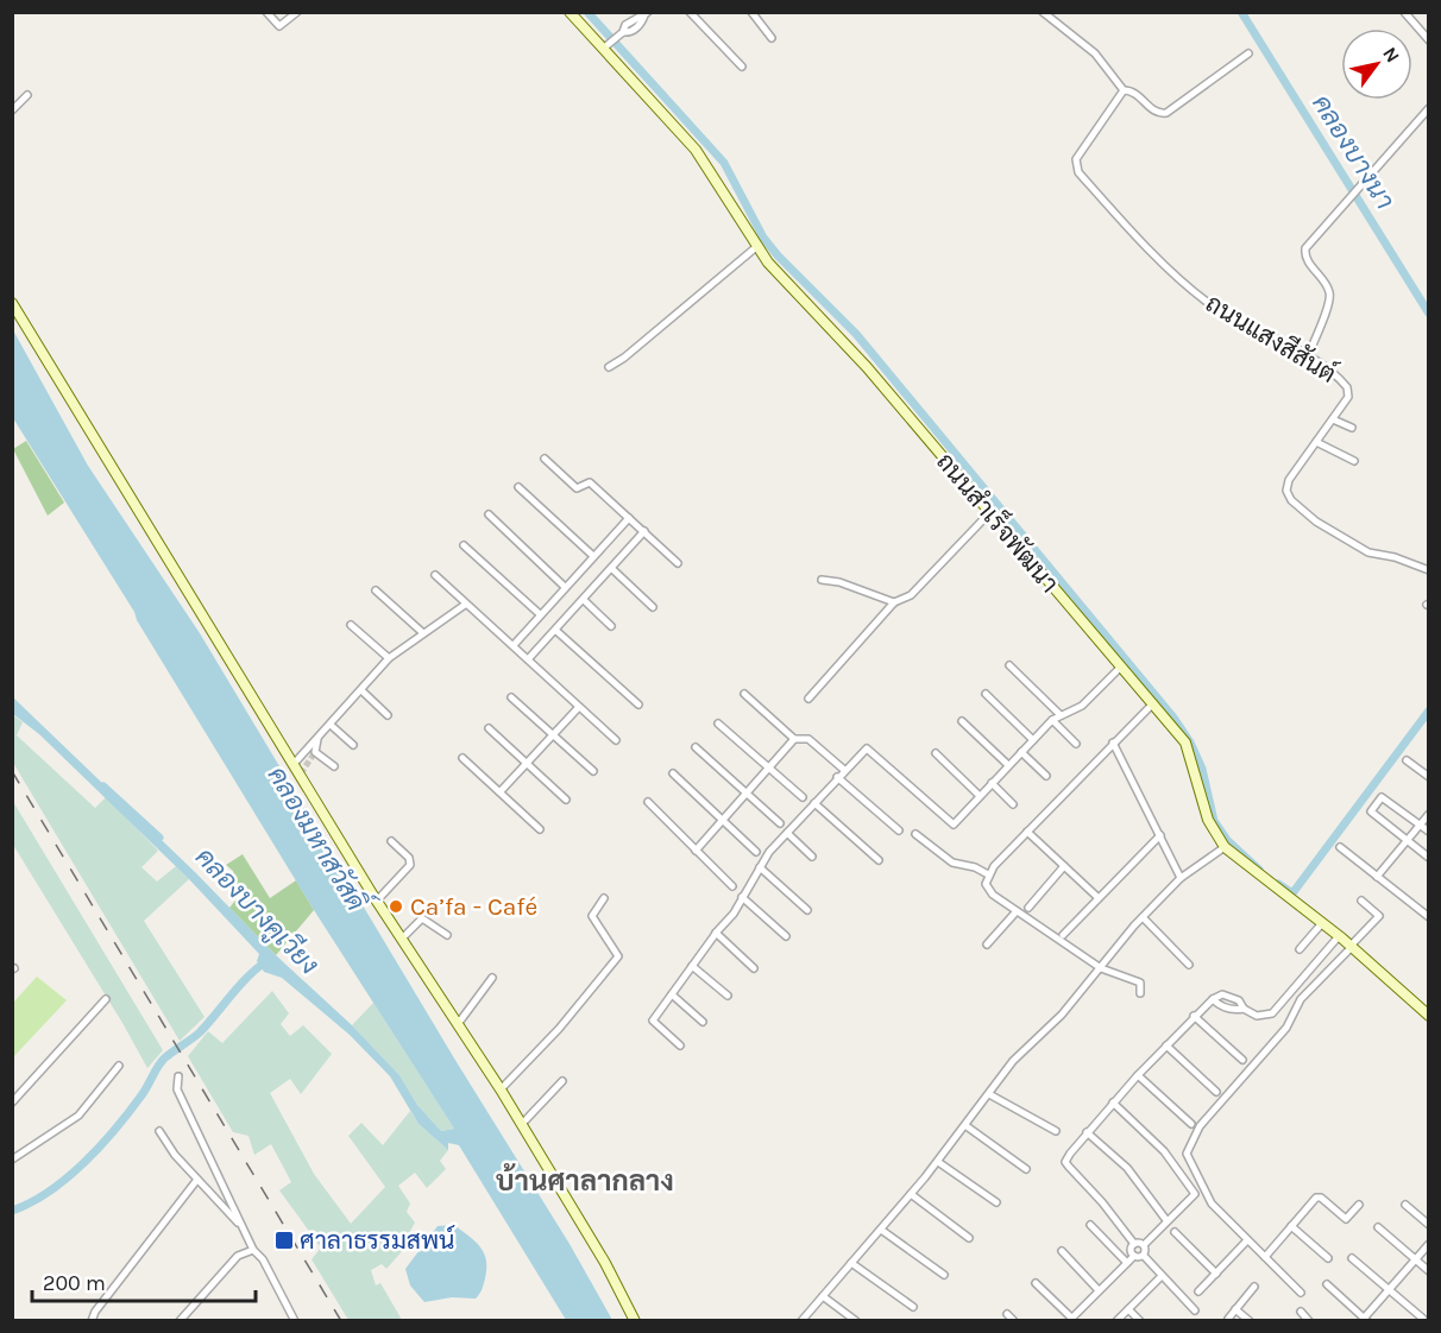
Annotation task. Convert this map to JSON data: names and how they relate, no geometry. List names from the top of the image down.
{
  "streets": {
    "street": ["ถนนแสงสีสันต์", "ถนนสำเร็จพัฒนา"]
  },
  "districts": ["บ้านศาลากลาง"],
  "water": ["คลองบางนา", "คลองมหาสวัสดิ์", "คลองบางคูเวียง"],
  "places": {
    "other": ["Ca’fa - Café"],
    "transit": ["ศาลาธรรมสพน์"]
  },
  "scale_bar": "200 m",
  "north": "top right"
}
